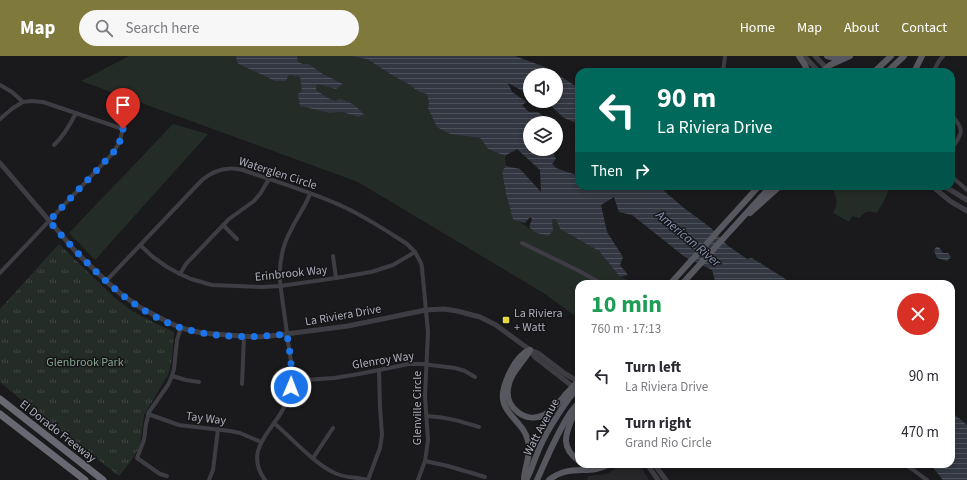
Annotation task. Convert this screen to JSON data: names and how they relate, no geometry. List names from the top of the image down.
{
  "streets": {
    "highway": ["El Dorado Freeway"],
    "main road": ["Watt Avenue"],
    "street": [
      "Waterglen Circle",
      "Erinbrook Way",
      "La Riviera Drive",
      "Glenroy Way",
      "Glenville Circle",
      "Tay Way"
    ]
  },
  "crossings": [
    ["Waterglen Circle", "Erinbrook Way"],
    ["Waterglen Circle", "La Riviera Drive"],
    ["Waterglen Circle", "Glenville Circle"],
    ["La Riviera Drive", "Glenville Circle"],
    ["Glenroy Way", "Glenville Circle"]
  ],
  "water": ["American River"],
  "parks": ["Glenbrook Park"],
  "places": {
    "transit": ["La Riviera + Watt"]
  },
  "page": {
    "header": "Map",
    "search": "Search here",
    "nav": [
      "Home",
      "Map",
      "About",
      "Contact"
    ],
    "turn": ["90 m", "La Riviera Drive"],
    "then": "Then",
    "heading": ["10 min", "760 m · 17:13"],
    "list": [
      {
        "name": "Turn left",
        "note": "La Riviera Drive",
        "value": "90 m"
      },
      {
        "name": "Turn right",
        "note": "Grand Rio Circle",
        "value": "470 m"
      }
    ]
  }
}
